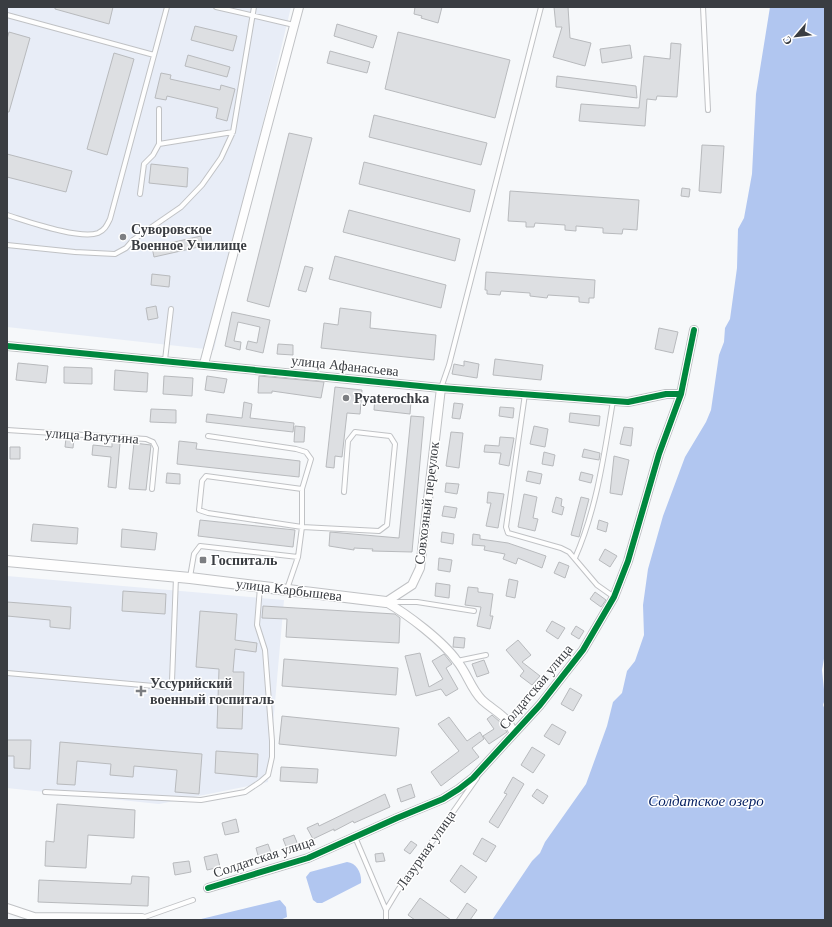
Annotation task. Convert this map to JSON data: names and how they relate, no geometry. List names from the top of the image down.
{
  "streets": {
    "street": [
      "улица Афанасьева",
      "Совхозный переулок",
      "улица Карбышева",
      "Солдатская улица"
    ],
    "lane": ["улица Ватутина", "Лазурная улица"]
  },
  "crossings": [
    ["улица Афанасьева", "Совхозный переулок"],
    ["улица Афанасьева", "Солдатская улица"],
    ["Совхозный переулок", "улица Карбышева"],
    ["улица Карбышева", "Солдатская улица"],
    ["Солдатская улица", "Лазурная улица"]
  ],
  "water": ["Солдатское озеро"],
  "places": {
    "other": ["Суворовское Военное Училище", "Pyaterochka"],
    "transit": ["Госпиталь"],
    "health": ["Уссурийский военный госпиталь"]
  },
  "north": "bottom left"
}
